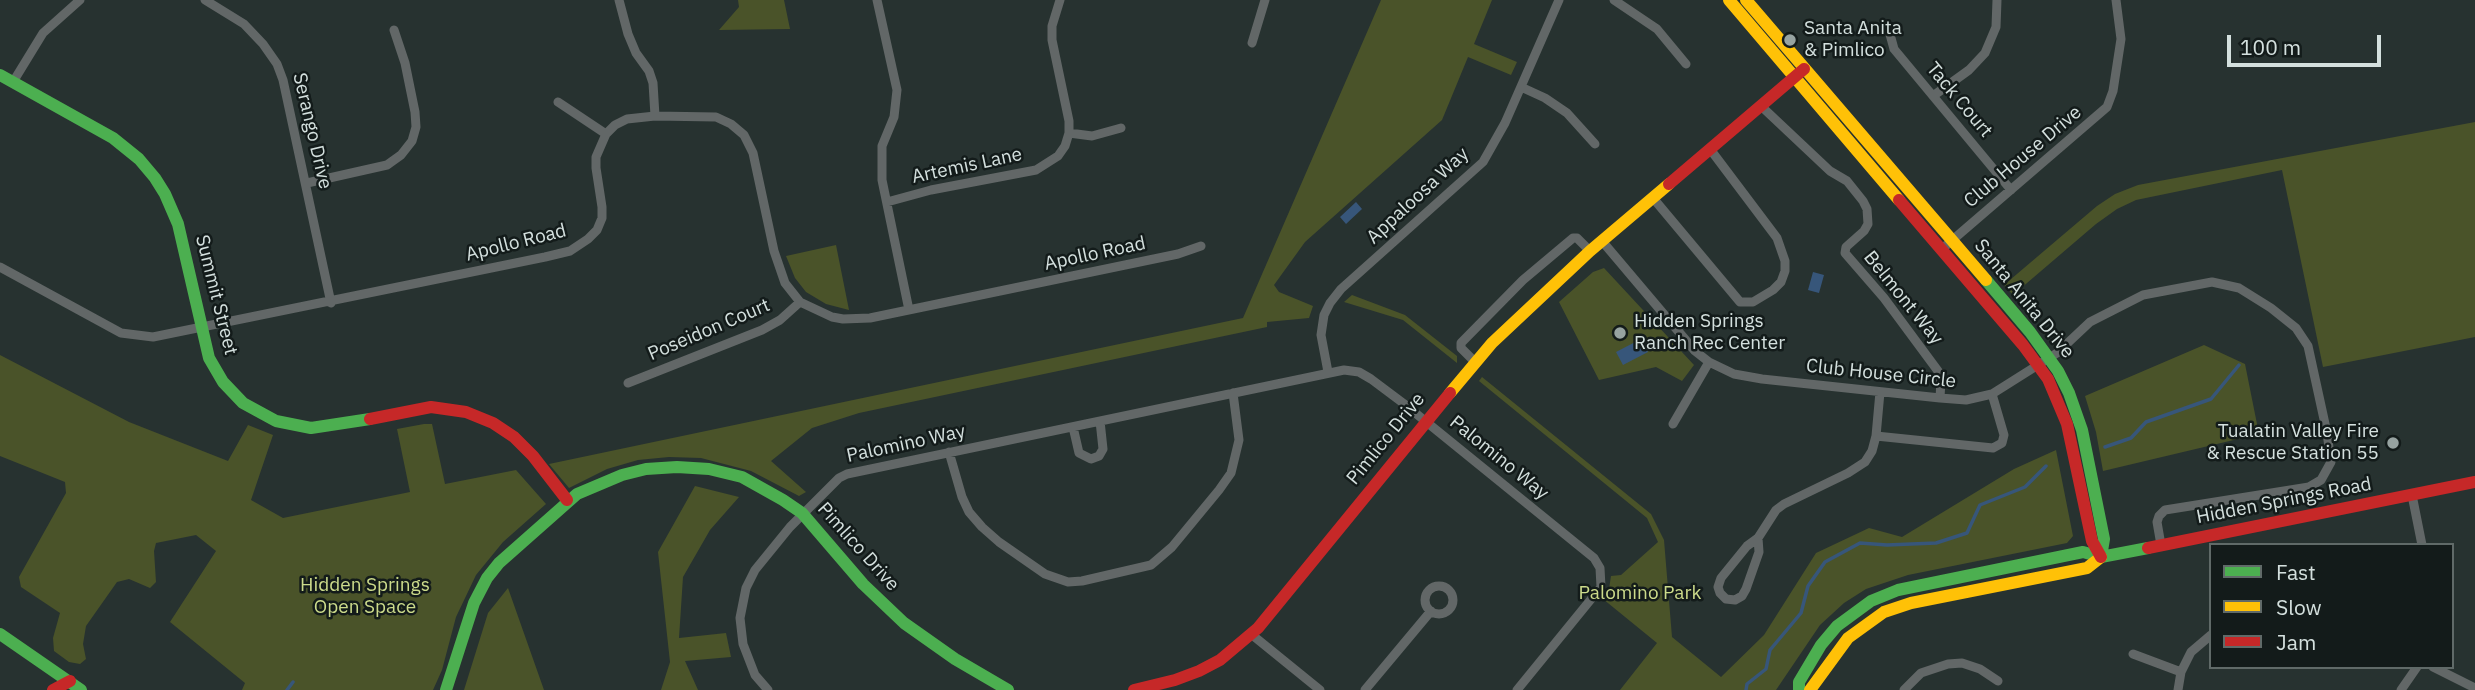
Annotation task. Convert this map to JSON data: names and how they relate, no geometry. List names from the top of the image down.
{
  "streets": {
    "street": [
      "Tack Court",
      "Serango Drive",
      "Club House Drive",
      "Artemis Lane",
      "Appaloosa Way",
      "Apollo Road",
      "Summit Street",
      "Belmont Way",
      "Santa Anita Drive",
      "Poseidon Court",
      "Club House Circle",
      "Pimlico Drive",
      "Palomino Way",
      "Hidden Springs Road"
    ]
  },
  "crossings": [
    ["Tack Court", "Club House Drive"],
    ["Serango Drive", "Apollo Road"],
    ["Club House Drive", "Santa Anita Drive"],
    ["Appaloosa Way", "Palomino Way"],
    ["Apollo Road", "Summit Street"],
    ["Apollo Road", "Poseidon Court"],
    ["Summit Street", "Pimlico Drive"],
    ["Belmont Way", "Club House Circle"],
    ["Belmont Way", "Pimlico Drive"],
    ["Santa Anita Drive", "Club House Circle"],
    ["Santa Anita Drive", "Pimlico Drive"],
    ["Santa Anita Drive", "Hidden Springs Road"],
    ["Club House Circle", "Pimlico Drive"],
    ["Club House Circle", "Hidden Springs Road"],
    ["Pimlico Drive", "Palomino Way"]
  ],
  "parks": ["Hidden Springs Open Space", "Palomino Park"],
  "places": ["Santa Anita & Pimlico", "Hidden Springs Ranch Rec Center", "Tualatin Valley Fire & Rescue Station 55"],
  "legend": ["Fast", "Slow", "Jam"],
  "scale_bar": "100 m"
}
